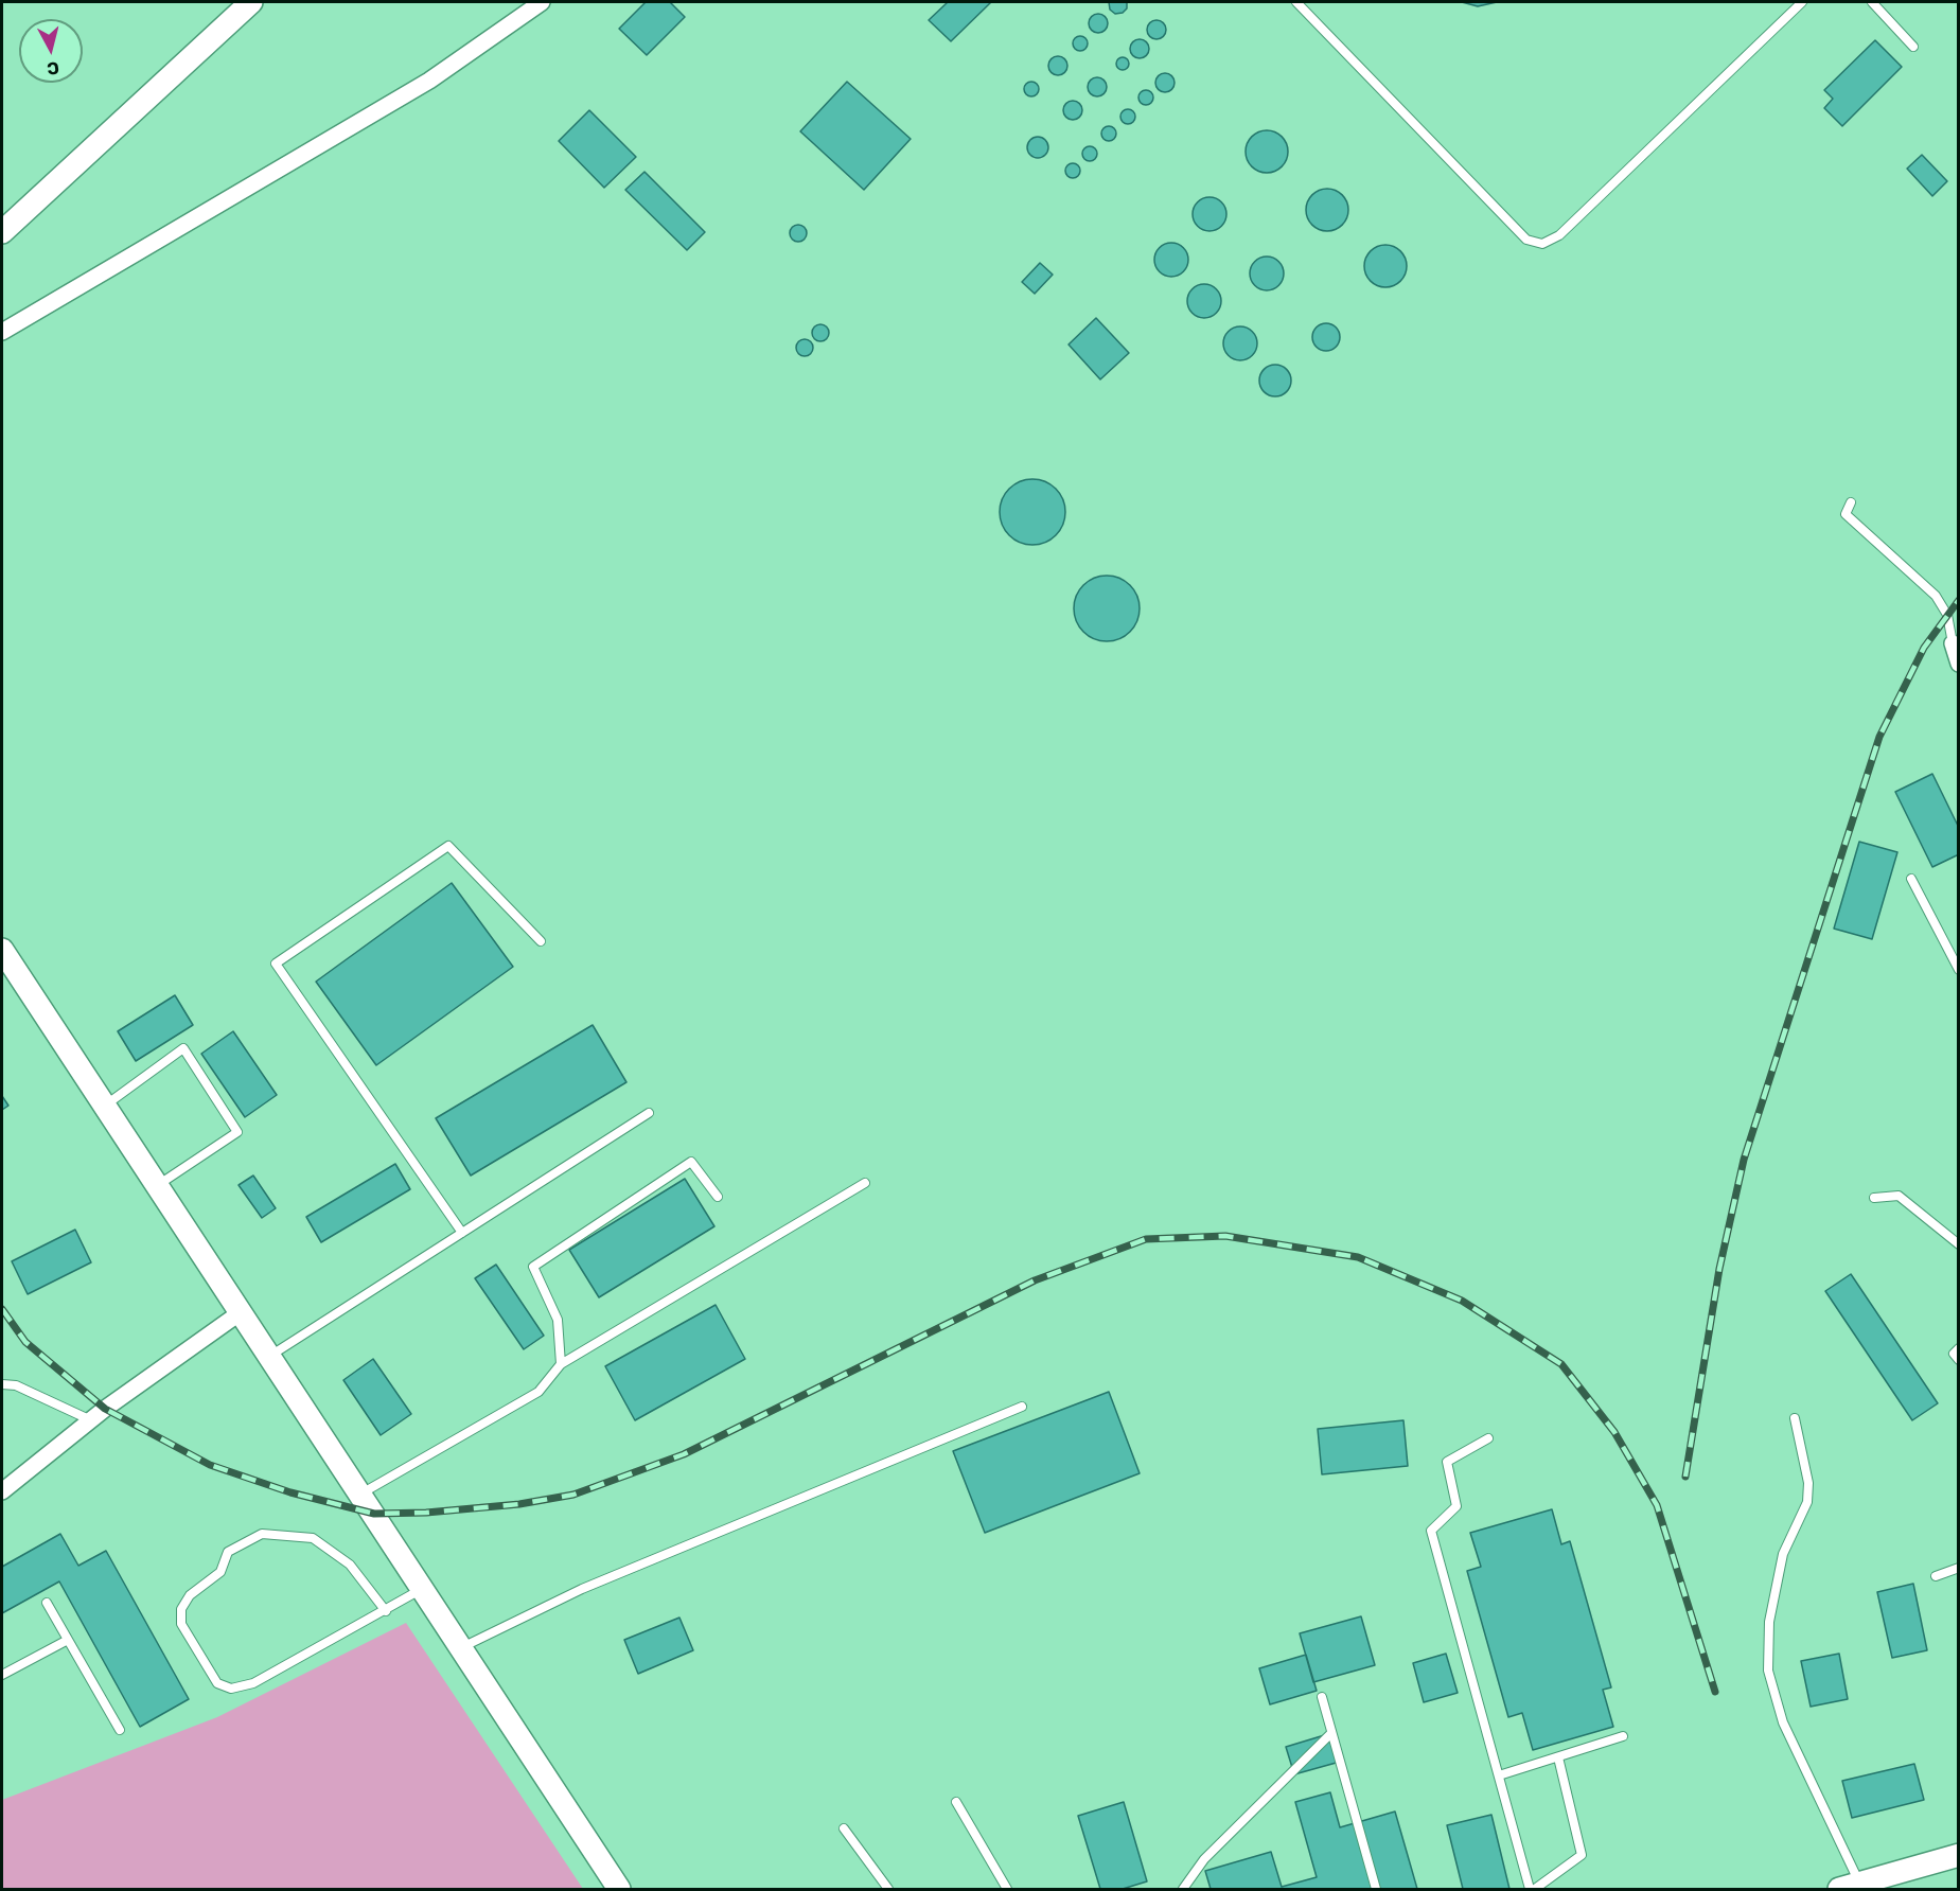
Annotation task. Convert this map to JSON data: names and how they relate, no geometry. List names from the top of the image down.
{
  "north": "bottom"
}
